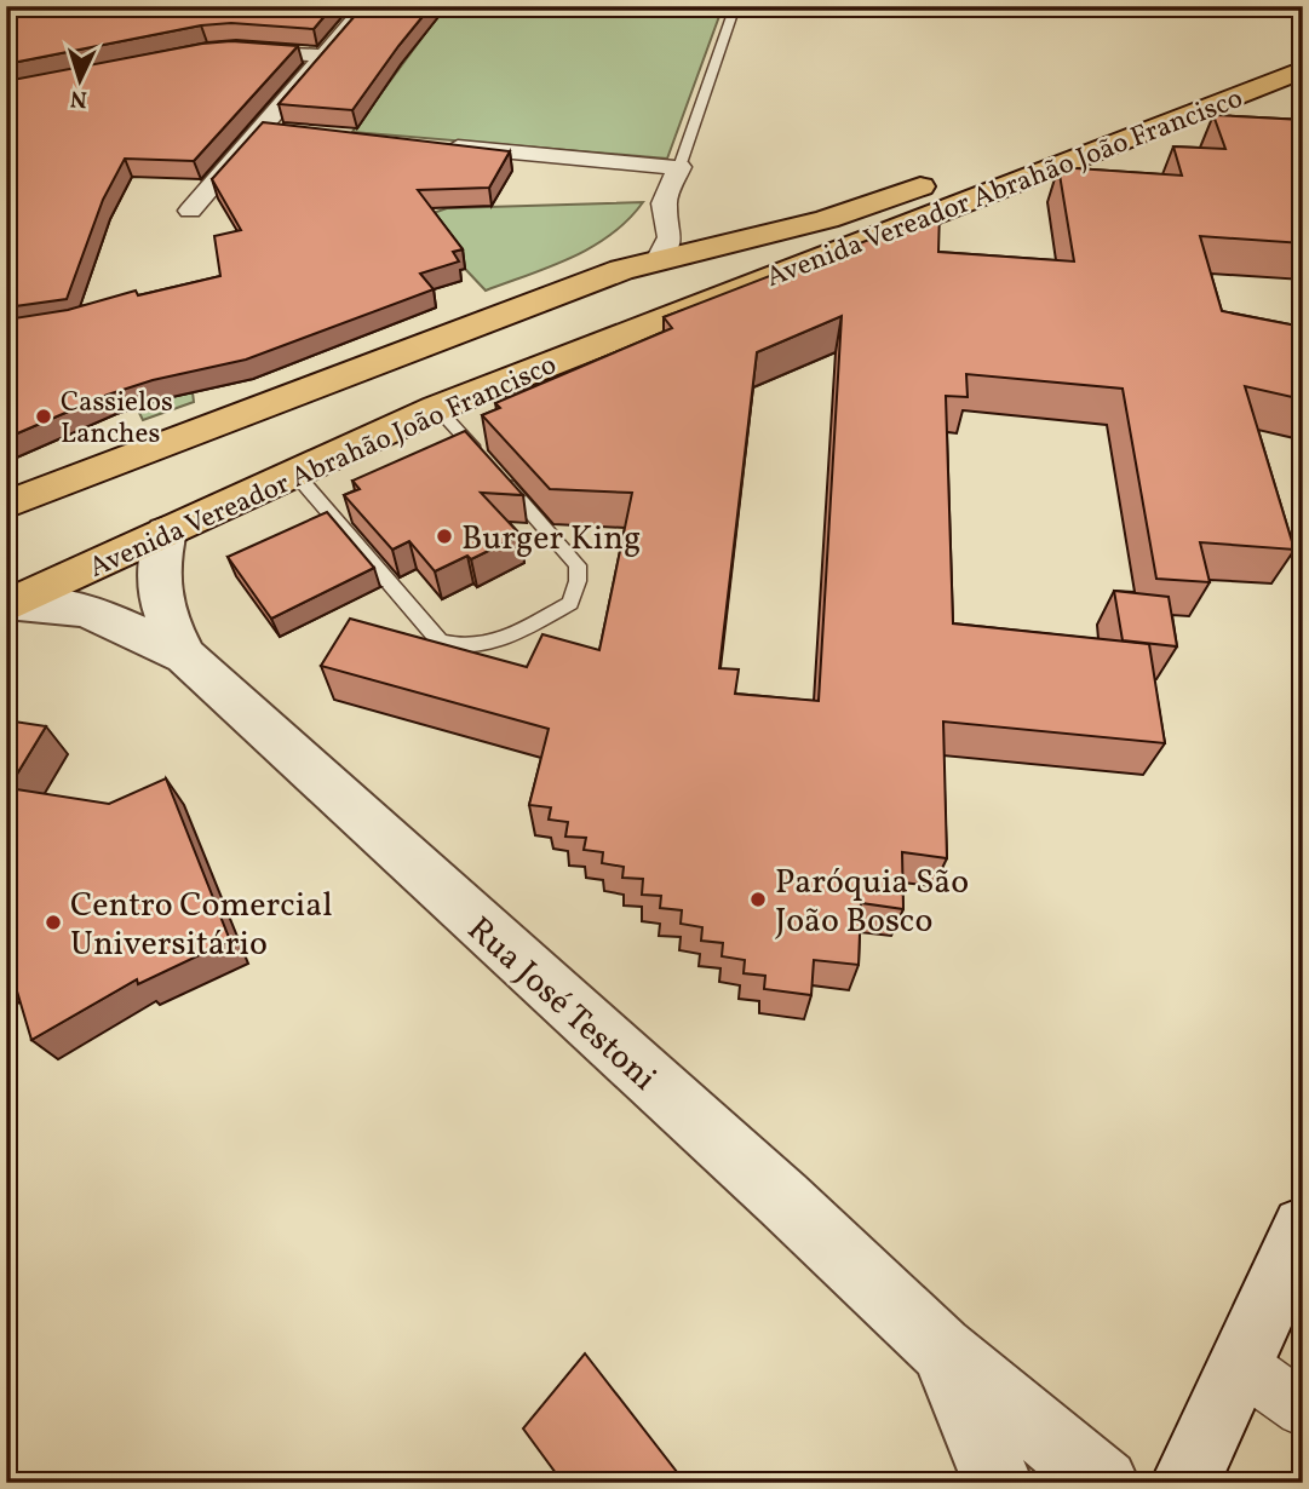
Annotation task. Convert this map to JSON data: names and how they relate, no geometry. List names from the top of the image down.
{
  "streets": {
    "main road": ["Avenida Vereador Abrahão João Francisco"],
    "street": ["Rua José Testoni"]
  },
  "crossings": [
    ["Avenida Vereador Abrahão João Francisco", "Rua José Testoni"]
  ],
  "places": [
    "Cassielos Lanches",
    "Burger King",
    "Paróquia São João Bosco",
    "Centro Comercial Universitário"
  ],
  "north": "bottom"
}
